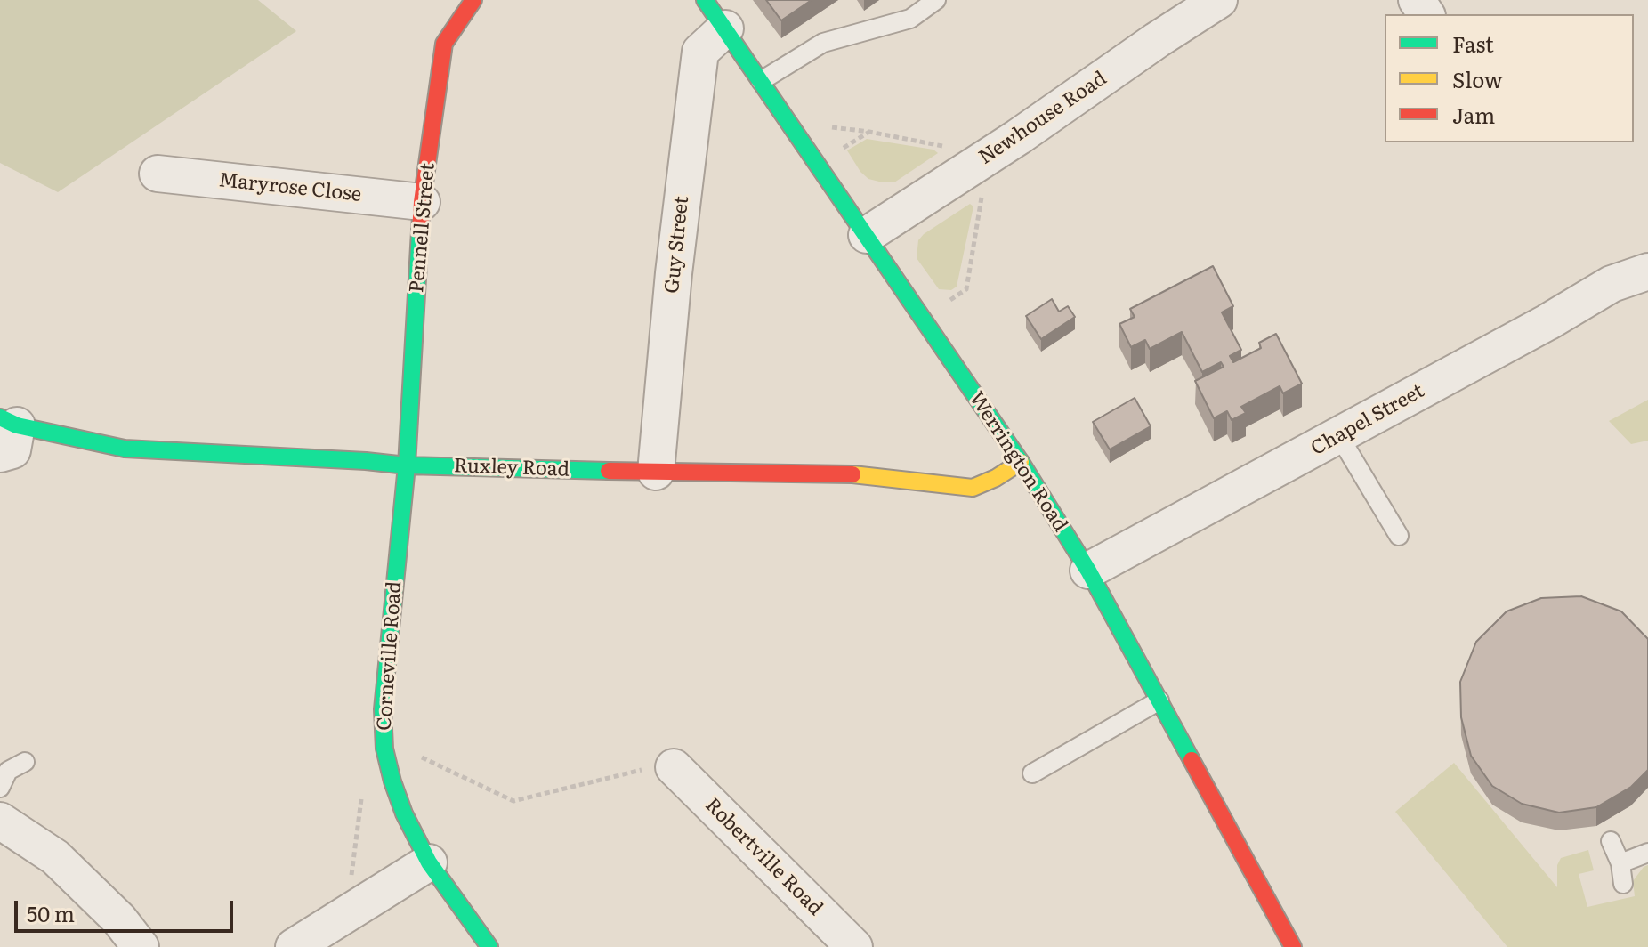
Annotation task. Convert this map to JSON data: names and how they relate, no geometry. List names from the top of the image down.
{
  "streets": {
    "main road": [
      "Pennell Street",
      "Werrington Road",
      "Ruxley Road",
      "Corneville Road"
    ],
    "street": [
      "Newhouse Road",
      "Maryrose Close",
      "Guy Street",
      "Chapel Street",
      "Robertville Road"
    ]
  },
  "crossings": [
    ["Newhouse Road", "Werrington Road"],
    ["Maryrose Close", "Pennell Street"],
    ["Pennell Street", "Ruxley Road"],
    ["Pennell Street", "Corneville Road"],
    ["Guy Street", "Werrington Road"],
    ["Guy Street", "Ruxley Road"],
    ["Chapel Street", "Werrington Road"],
    ["Werrington Road", "Ruxley Road"],
    ["Ruxley Road", "Corneville Road"]
  ],
  "legend": ["Fast", "Slow", "Jam"],
  "scale_bar": "50 m"
}
